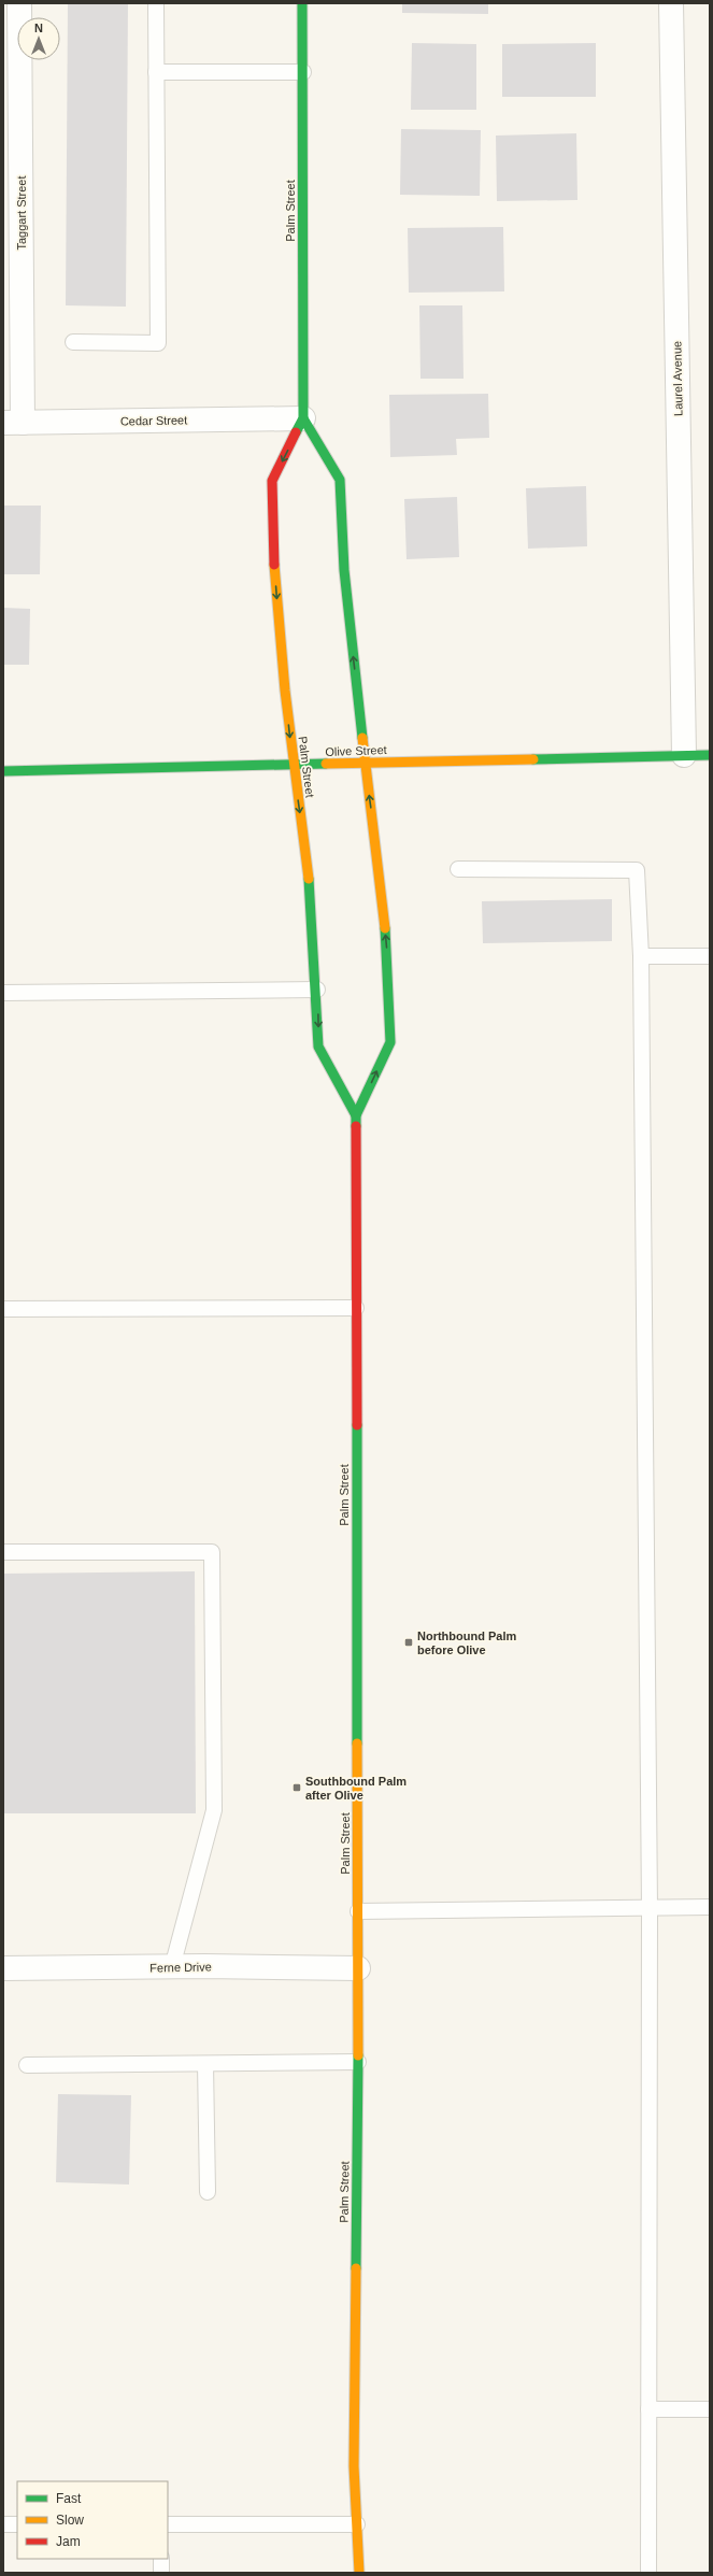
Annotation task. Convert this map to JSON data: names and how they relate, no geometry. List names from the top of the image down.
{
  "streets": {
    "main road": ["Palm Street", "Olive Street"],
    "street": [
      "Taggart Street",
      "Laurel Avenue",
      "Cedar Street",
      "Ferne Drive"
    ]
  },
  "crossings": [
    ["Palm Street", "Cedar Street"],
    ["Palm Street", "Olive Street"],
    ["Palm Street", "Ferne Drive"],
    ["Taggart Street", "Cedar Street"],
    ["Laurel Avenue", "Olive Street"]
  ],
  "places": {
    "transit": ["Northbound Palm before Olive", "Southbound Palm after Olive"]
  },
  "legend": ["Fast", "Slow", "Jam"],
  "north": "top"
}
